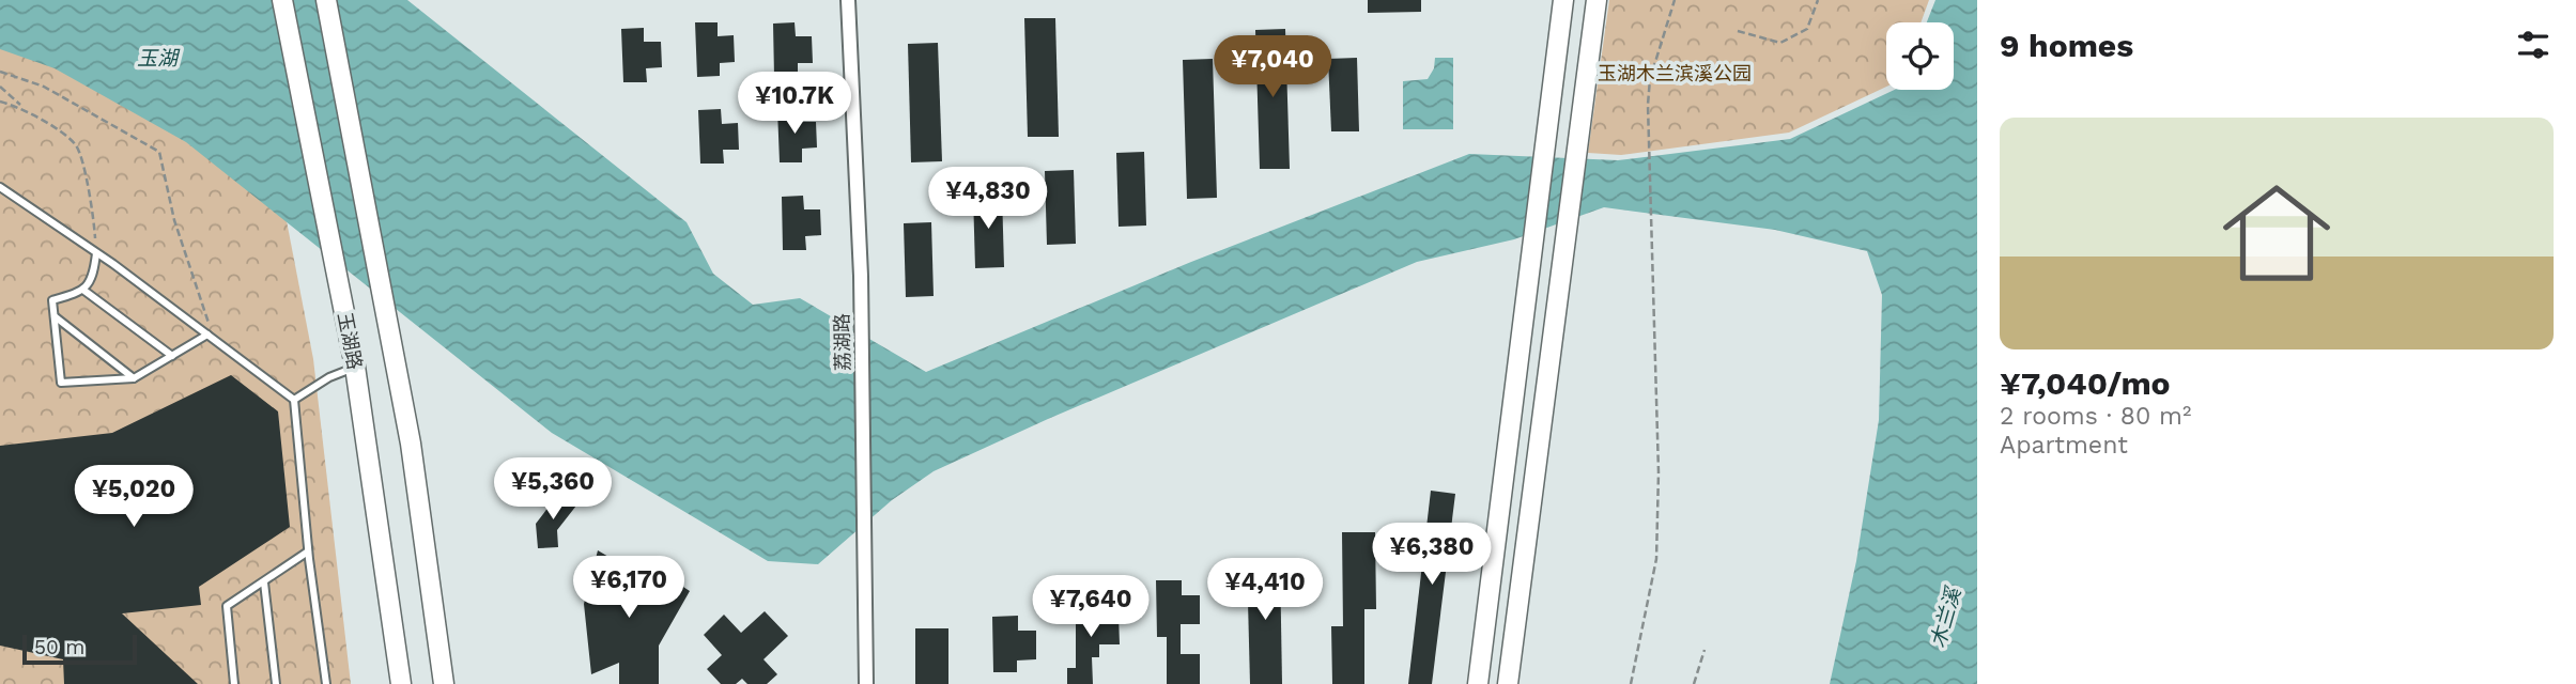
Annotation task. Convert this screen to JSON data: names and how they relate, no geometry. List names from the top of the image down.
{
  "streets": {
    "main road": ["玉湖路"],
    "street": ["荔湖路"]
  },
  "water": ["玉湖", "木兰溪"],
  "parks": ["玉湖木兰滨溪公园"],
  "scale_bar": "50 m",
  "page": {
    "heading": "9 homes",
    "price": [
      "¥7,040",
      "¥10.7K",
      "¥4,830",
      "¥5,360",
      "¥5,020",
      "¥6,380",
      "¥6,170",
      "¥4,410",
      "¥7,640"
    ],
    "list": [
      {
        "name": "¥7,040/mo",
        "note": "2 rooms · 80 m² · Apartment"
      }
    ],
    "scale": "50 m"
  }
}
